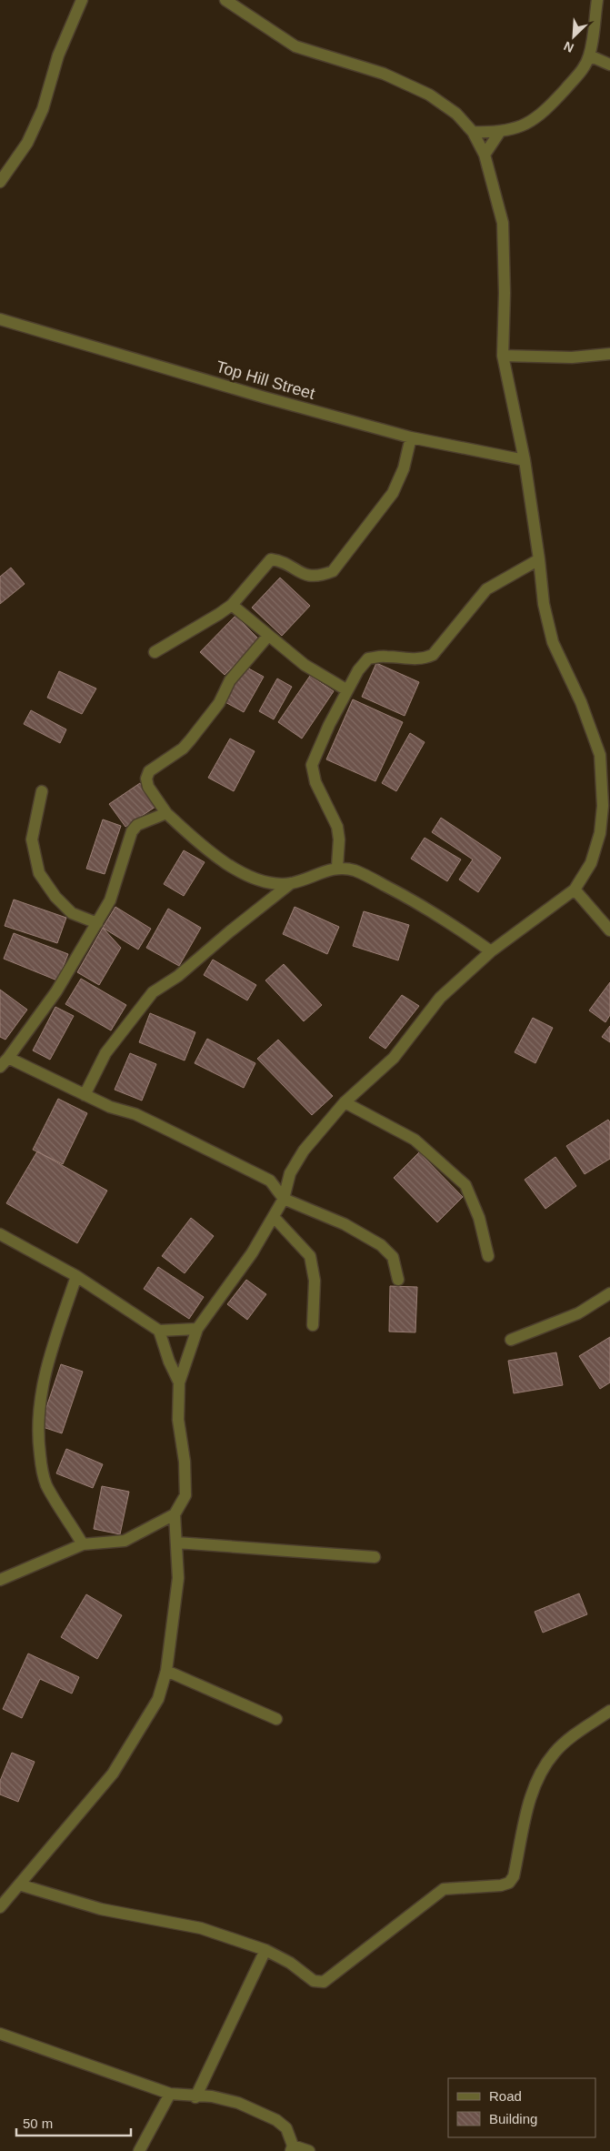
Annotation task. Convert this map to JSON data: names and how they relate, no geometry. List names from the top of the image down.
{
  "streets": {
    "street": ["Top Hill Street"]
  },
  "legend": ["Road", "Building"],
  "scale_bar": "50 m",
  "north": "bottom left"
}
